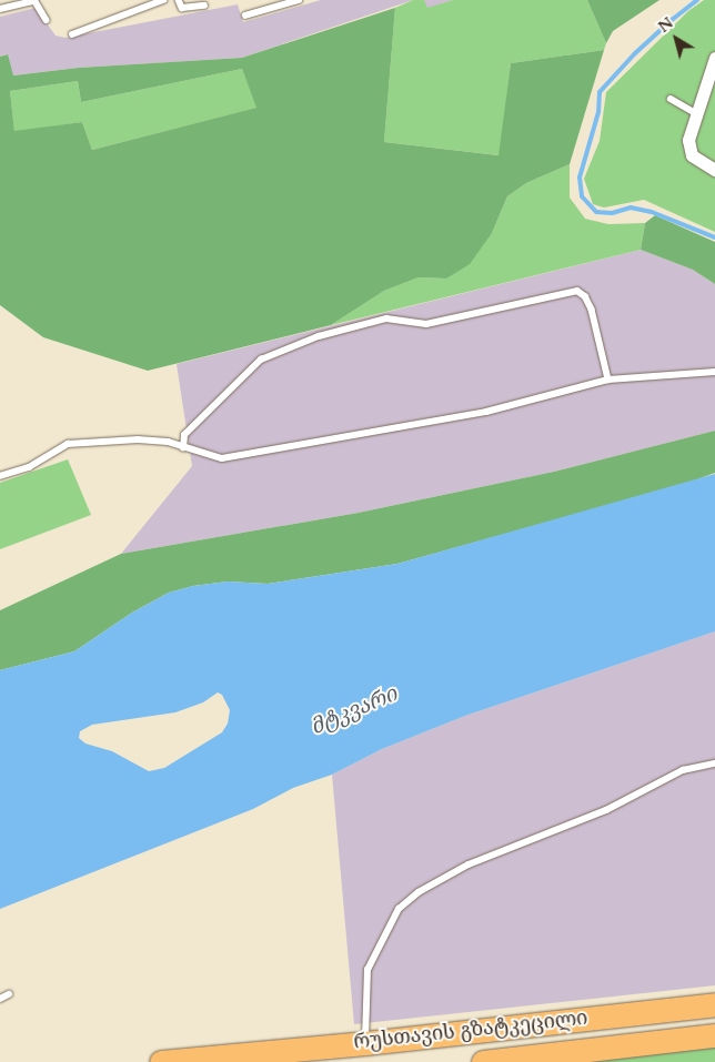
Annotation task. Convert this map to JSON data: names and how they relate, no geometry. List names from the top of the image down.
{
  "streets": {
    "highway": ["რუსთავის გზატკეცილი"]
  },
  "water": ["მტკვარი"],
  "north": "top left"
}
